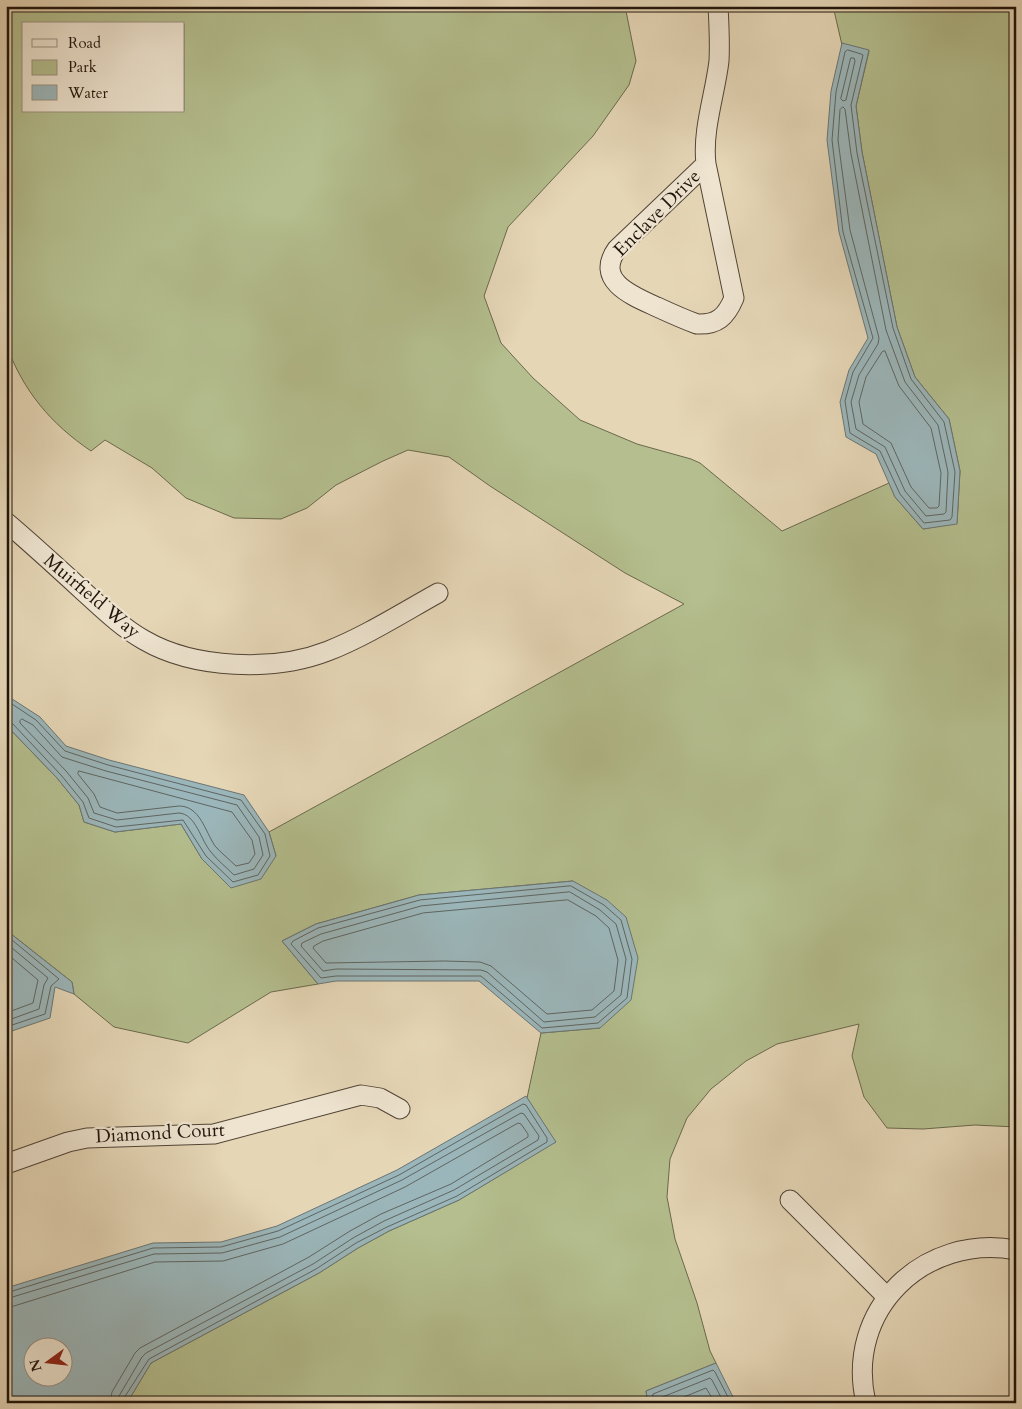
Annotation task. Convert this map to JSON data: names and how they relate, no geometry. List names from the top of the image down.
{
  "streets": {
    "street": ["Enclave Drive", "Muirfield Way", "Diamond Court"]
  },
  "legend": ["Road", "Park", "Water"],
  "north": "left"
}
